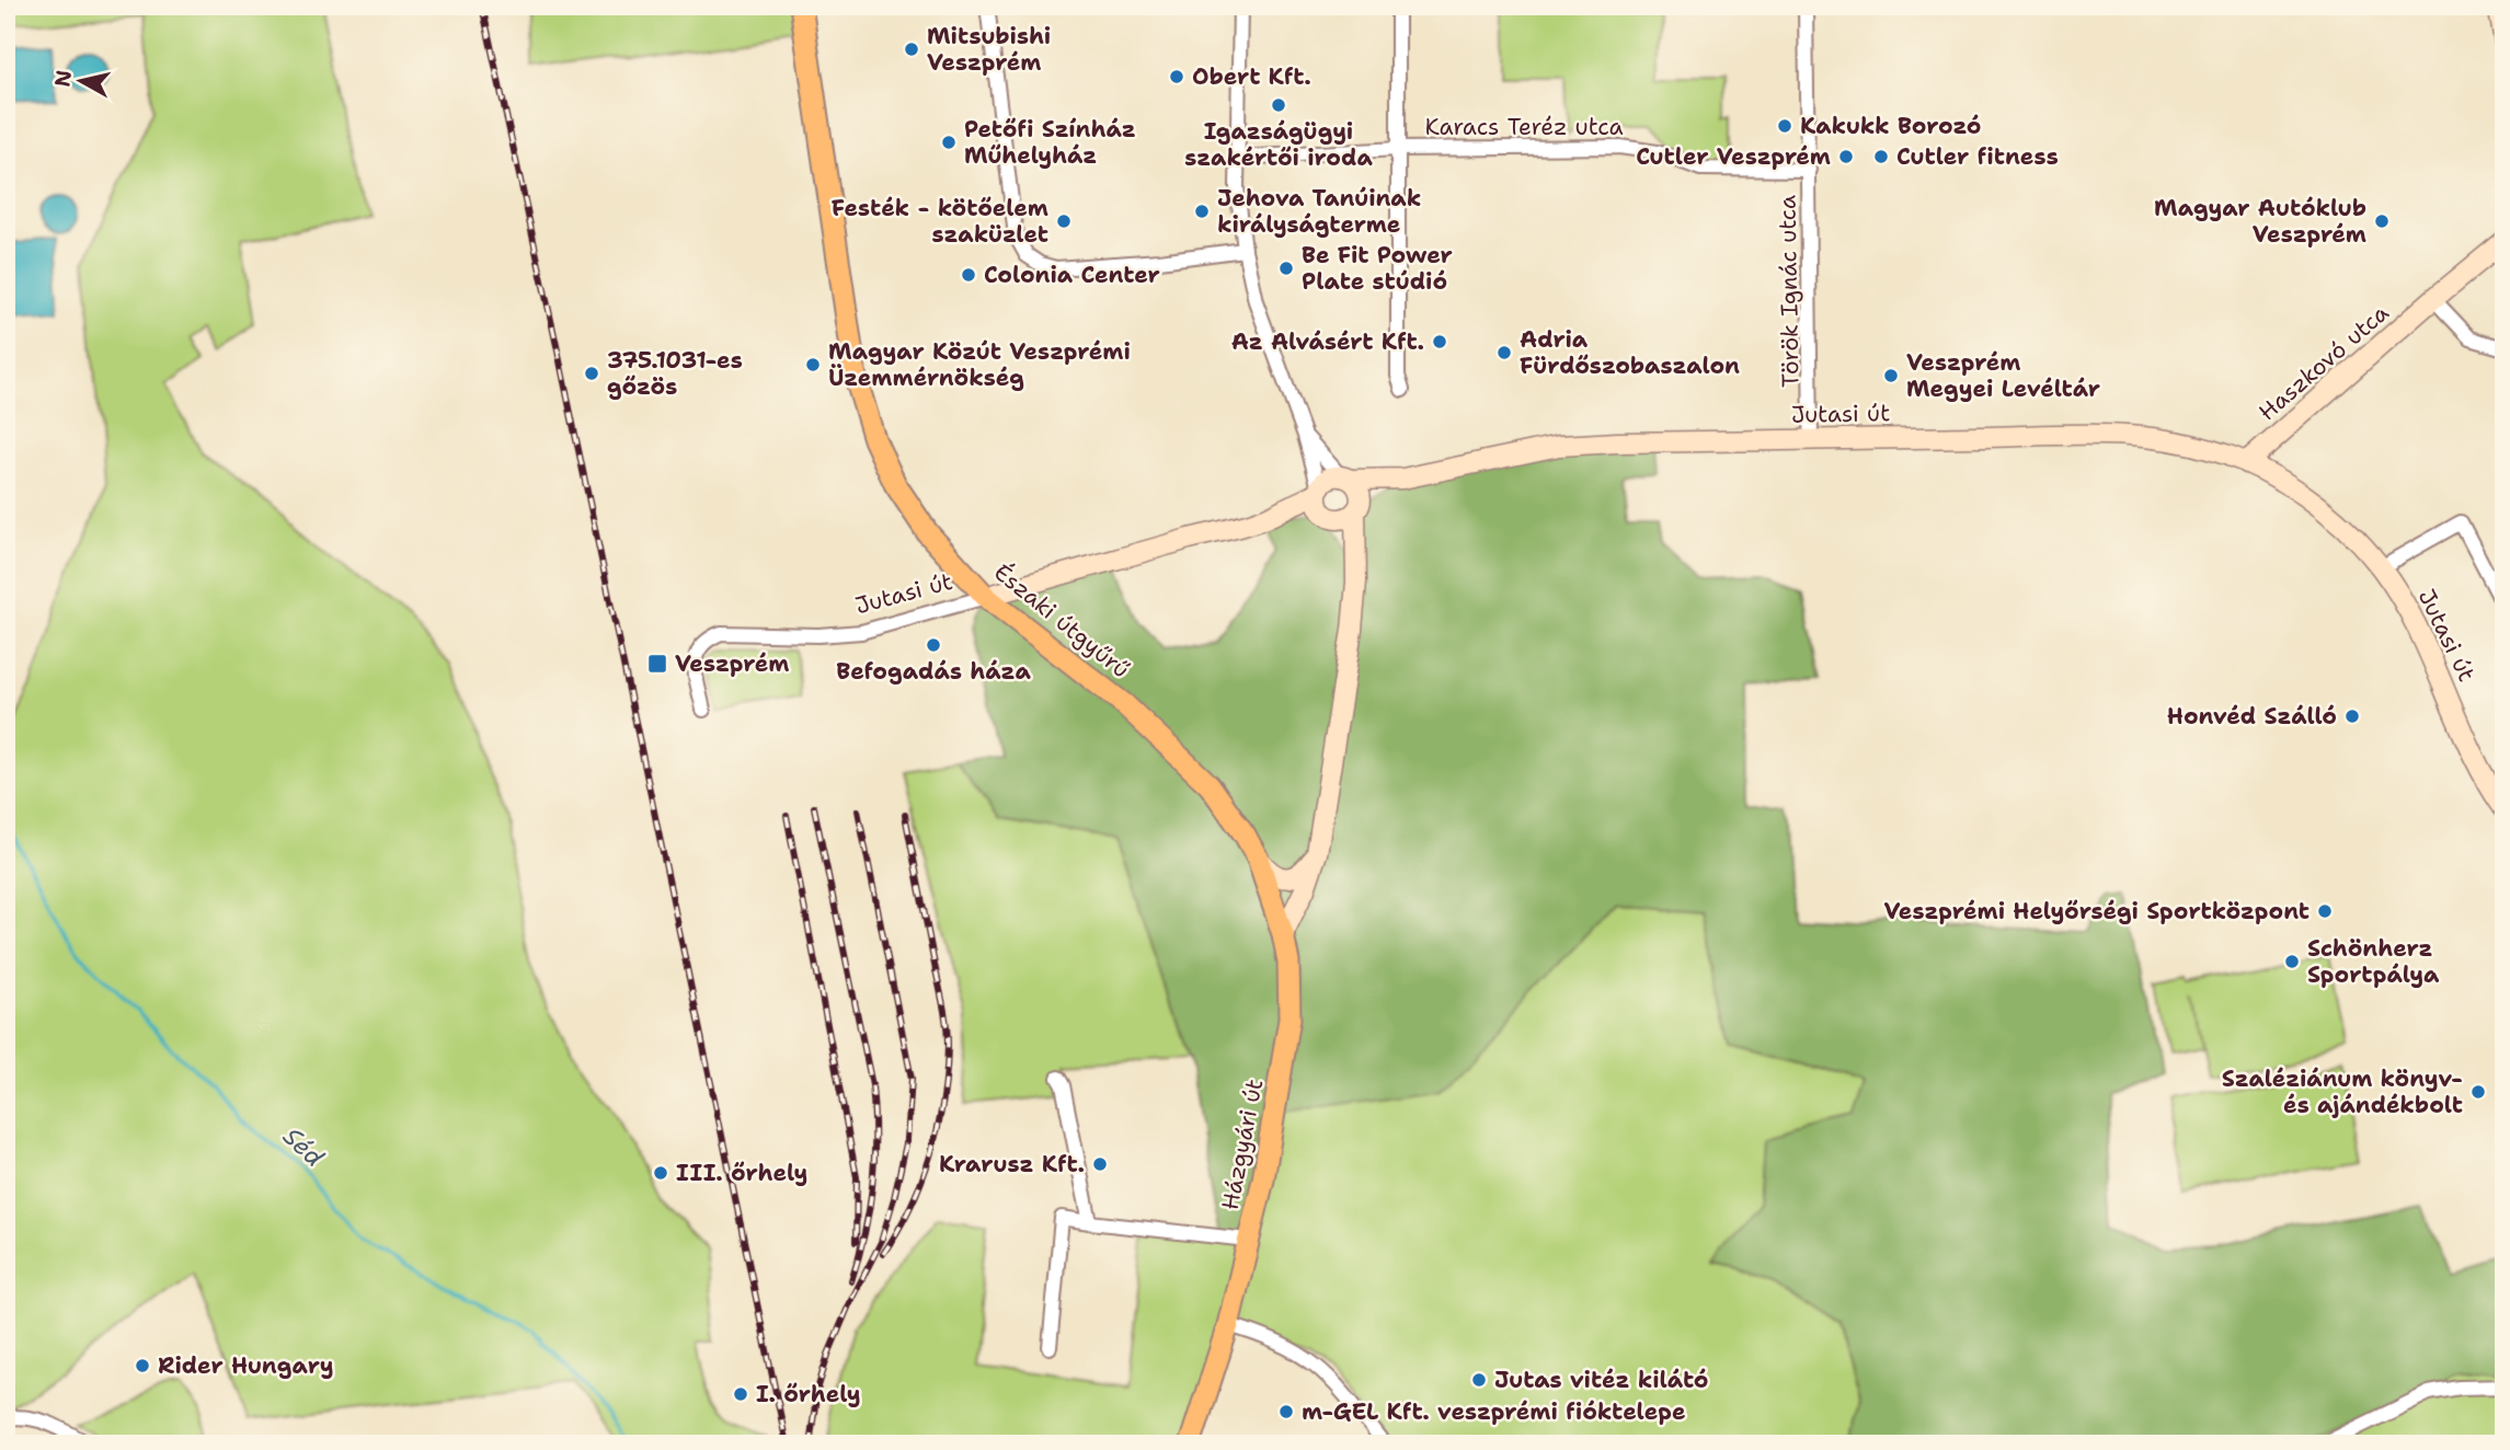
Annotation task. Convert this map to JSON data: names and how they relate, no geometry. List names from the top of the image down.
{
  "streets": {
    "main road": ["Északi útgyűrű", "Házgyári út"],
    "street": [
      "Karacs Teréz utca",
      "Török Ignác utca",
      "Haszkovó utca",
      "Jutasi út"
    ]
  },
  "crossings": [
    ["Karacs Teréz utca", "Török Ignác utca"],
    ["Török Ignác utca", "Jutasi út"],
    ["Haszkovó utca", "Jutasi út"],
    ["Jutasi út", "Északi útgyűrű"],
    ["Északi útgyűrű", "Házgyári út"]
  ],
  "water": ["Séd"],
  "places": {
    "other": [
      "Mitsubishi Veszprém",
      "Obert Kft.",
      "Igazságügyi szakértői iroda",
      "Kakukk Borozó",
      "Petőfi Színház Műhelyház",
      "Cutler Veszprém",
      "Cutler fitness",
      "Jehova Tanúinak királyságterme",
      "Festék - kötőelem szaküzlet",
      "Magyar Autóklub Veszprém",
      "Be Fit Power Plate stúdió",
      "Colonia Center",
      "Az Alvásért Kft.",
      "Adria Fürdőszobaszalon",
      "Magyar Közút Veszprémi Üzemmérnökség",
      "375.1031-es gőzös",
      "Veszprém Megyei Levéltár",
      "Befogadás háza",
      "Honvéd Szálló",
      "Veszprémi Helyőrségi Sportközpont",
      "Schönherz Sportpálya",
      "Szaléziánum könyv- és ajándékbolt",
      "Krarusz Kft.",
      "III. őrhely",
      "Rider Hungary",
      "Jutas vitéz kilátó",
      "I. őrhely",
      "m-GEL Kft. veszprémi fióktelepe"
    ],
    "transit": ["Veszprém"]
  },
  "north": "left"
}
